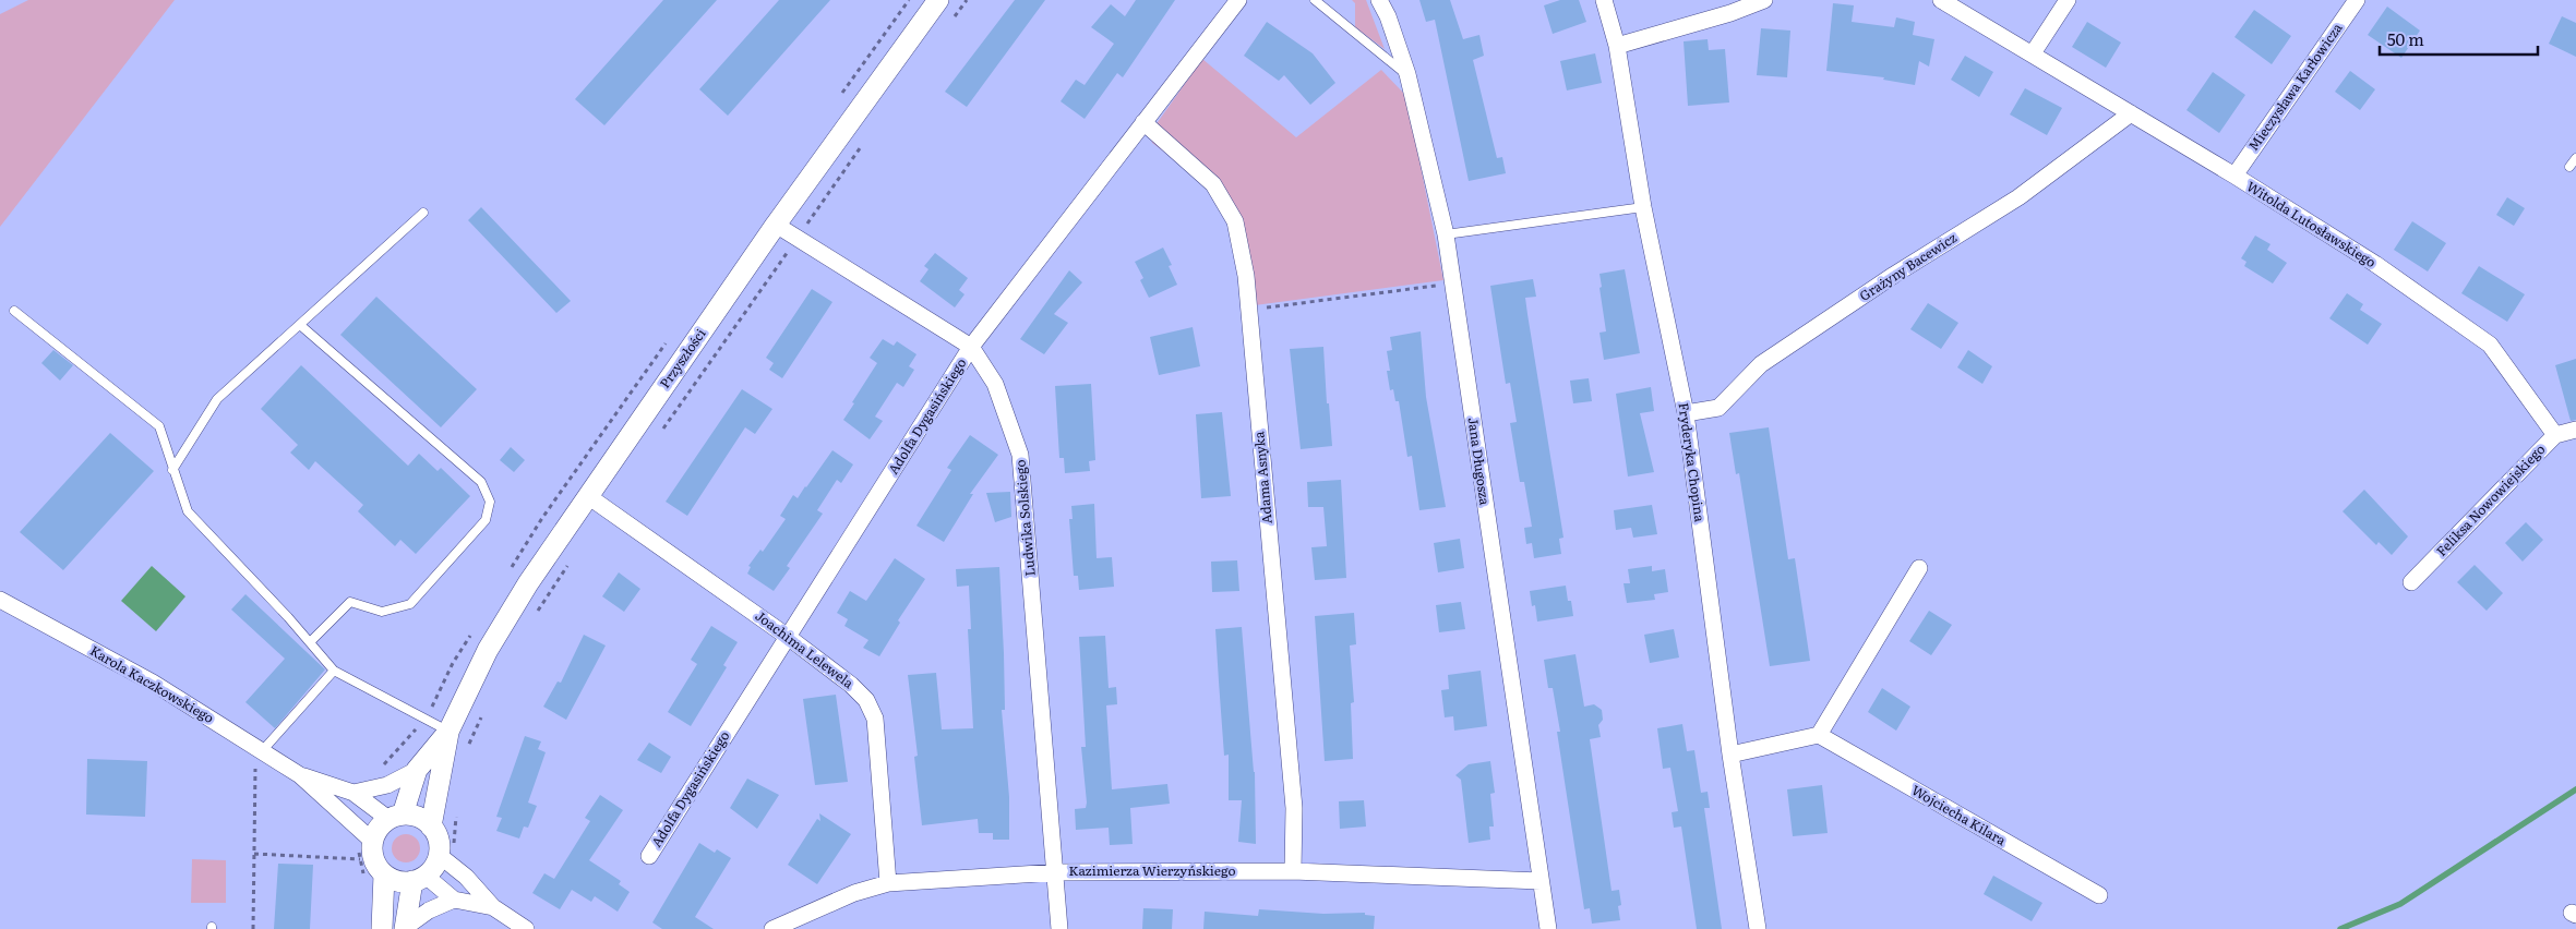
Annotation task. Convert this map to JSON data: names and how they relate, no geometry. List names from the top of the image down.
{
  "streets": {
    "street": [
      "Mieczysława Karłowicza",
      "Witolda Lutosławskiego",
      "Grażyny Bacewicz",
      "Przyszłości",
      "Adolfa Dygasińskiego",
      "Jana Długosza",
      "Fryderyka Chopina",
      "Adama Asnyka",
      "Feliksa Nowowiejskiego",
      "Ludwika Solskiego",
      "Joachima Lelewela",
      "Karola Kaczkowskiego",
      "Wojciecha Kilara",
      "Kazimierza Wierzyńskiego"
    ]
  },
  "crossings": [
    ["Mieczysława Karłowicza", "Witolda Lutosławskiego"],
    ["Witolda Lutosławskiego", "Grażyny Bacewicz"],
    ["Witolda Lutosławskiego", "Feliksa Nowowiejskiego"],
    ["Grażyny Bacewicz", "Fryderyka Chopina"],
    ["Przyszłości", "Ludwika Solskiego"],
    ["Przyszłości", "Joachima Lelewela"],
    ["Adolfa Dygasińskiego", "Adama Asnyka"],
    ["Adolfa Dygasińskiego", "Ludwika Solskiego"],
    ["Adolfa Dygasińskiego", "Joachima Lelewela"],
    ["Jana Długosza", "Kazimierza Wierzyńskiego"],
    ["Adama Asnyka", "Kazimierza Wierzyńskiego"],
    ["Ludwika Solskiego", "Kazimierza Wierzyńskiego"],
    ["Joachima Lelewela", "Kazimierza Wierzyńskiego"]
  ],
  "scale_bar": "50 m"
}
